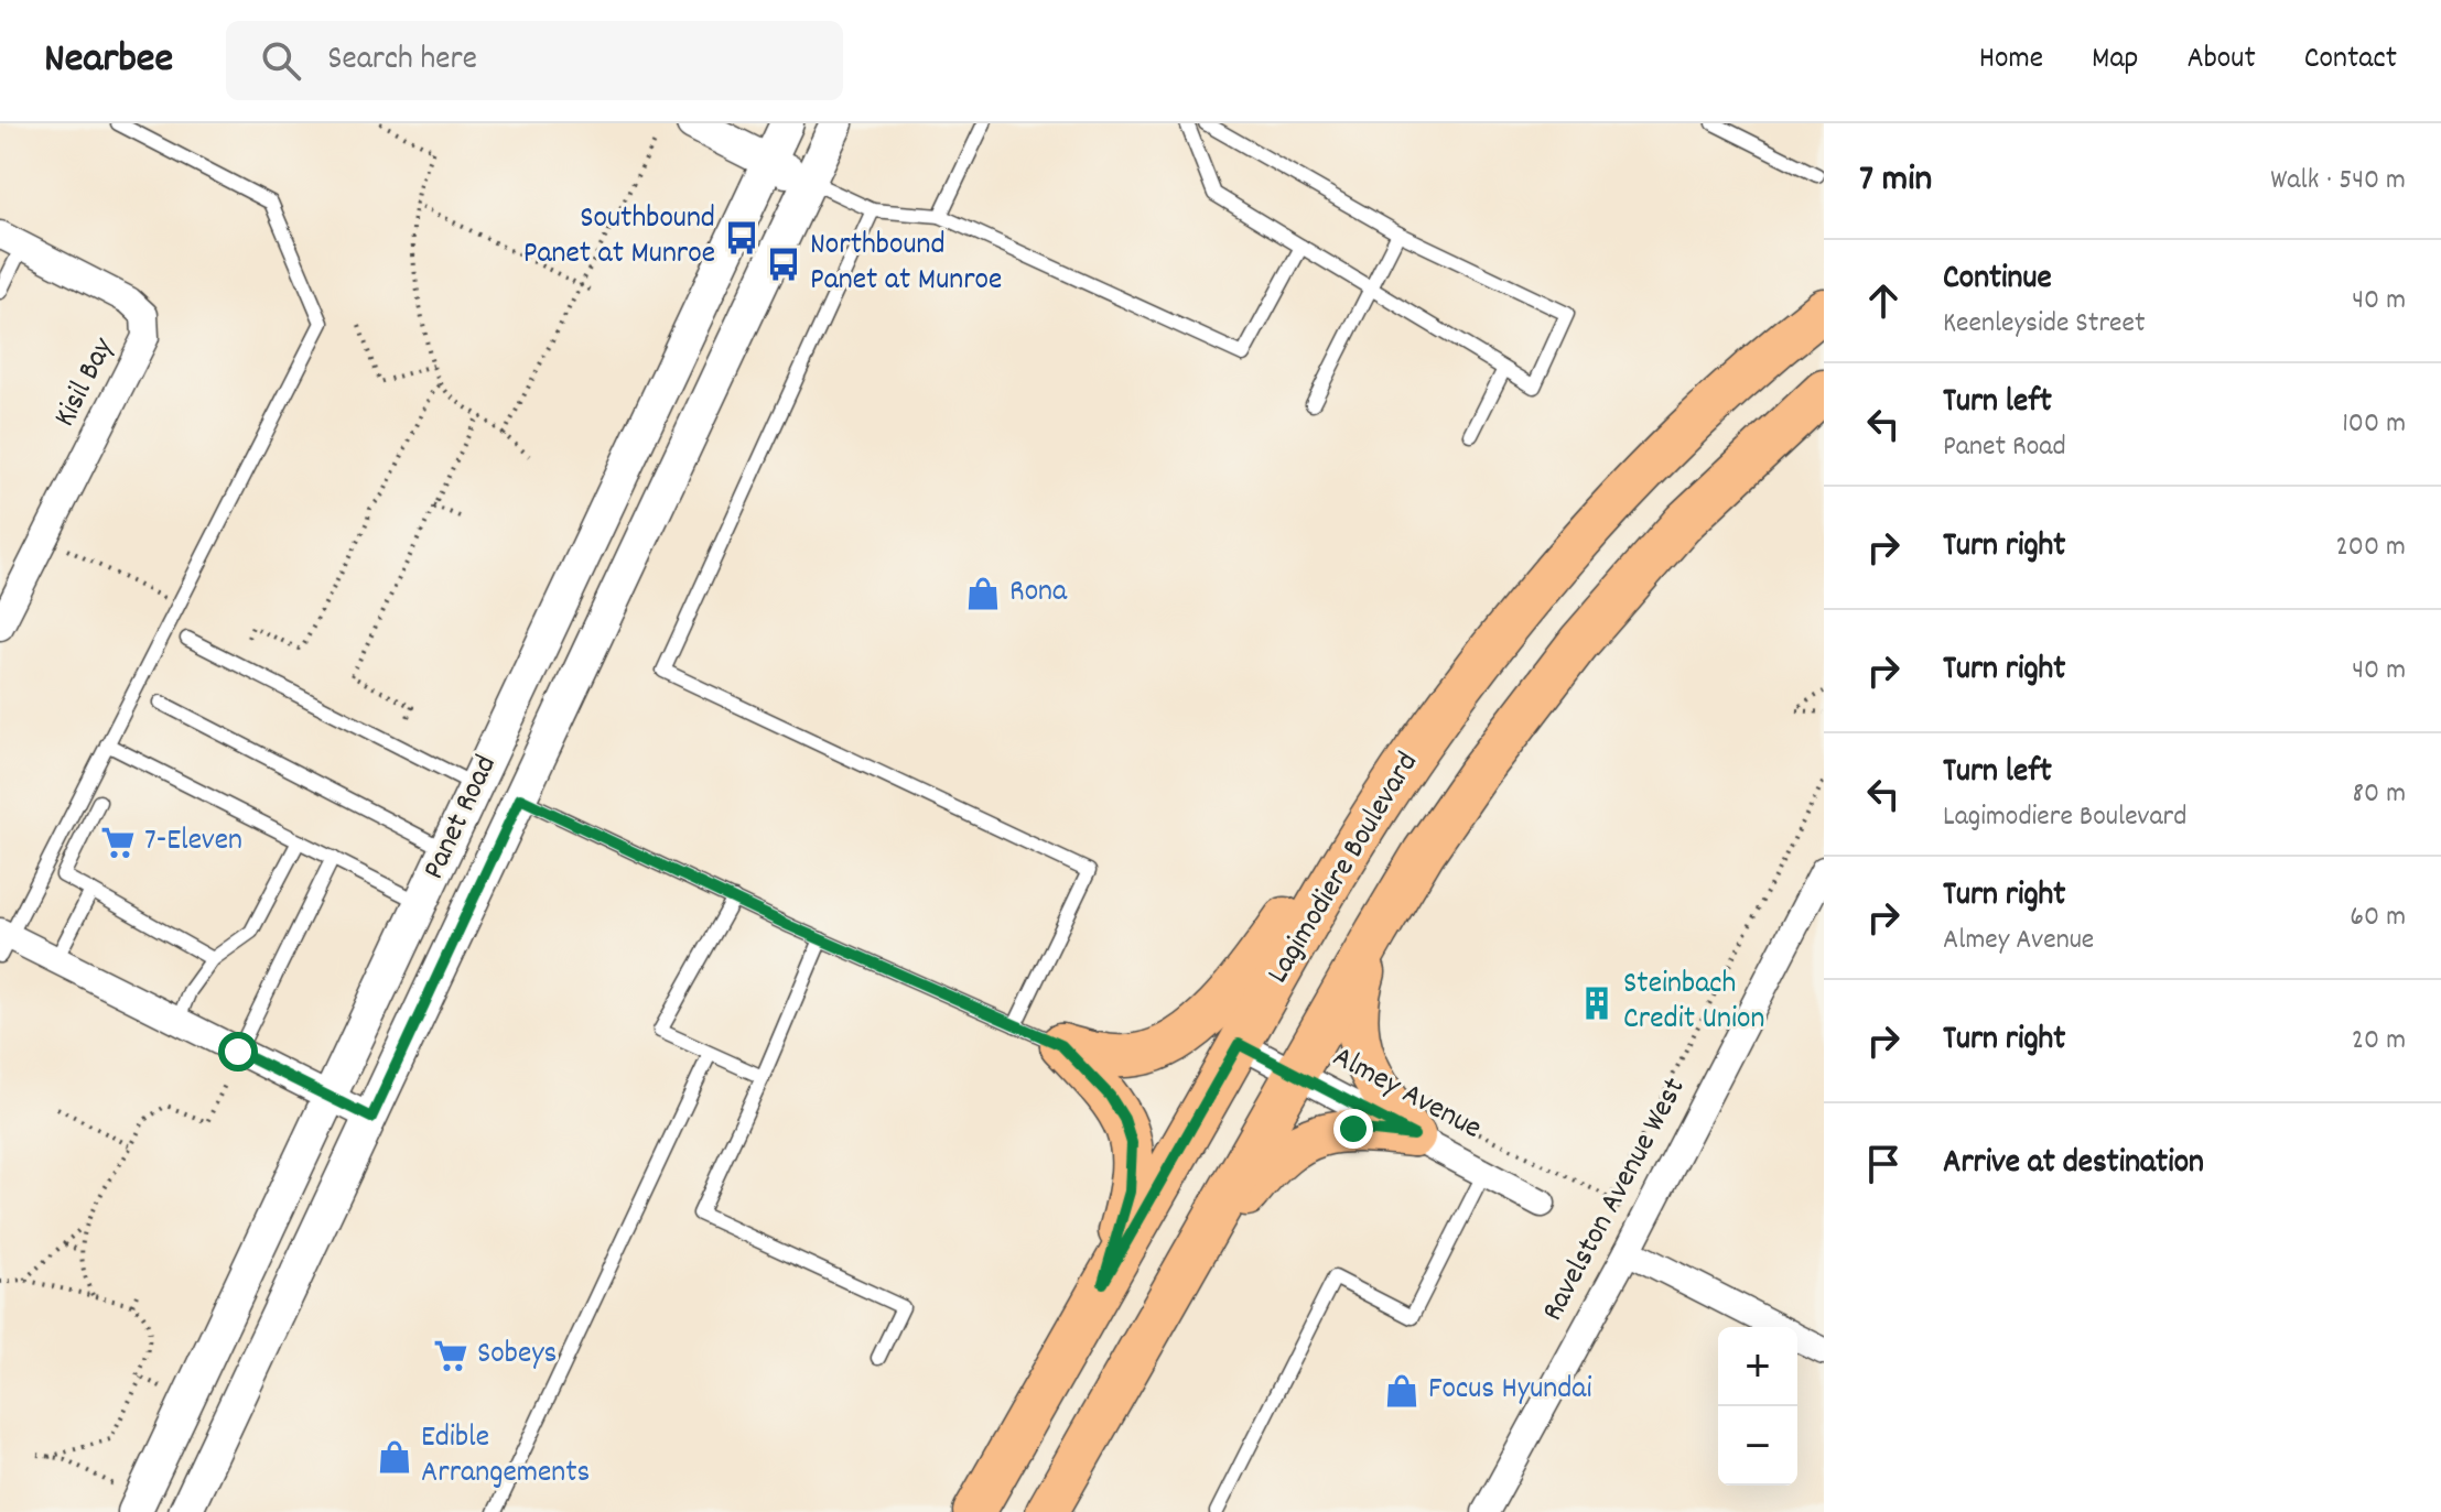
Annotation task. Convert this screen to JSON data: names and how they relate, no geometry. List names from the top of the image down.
{
  "streets": {
    "main road": ["Lagimodiere Boulevard"],
    "street": [
      "Kisil Bay",
      "Panet Road",
      "Almey Avenue",
      "Ravelston Avenue West"
    ]
  },
  "crossings": [
    ["Lagimodiere Boulevard", "Almey Avenue"]
  ],
  "places": {
    "bus stop": ["Southbound Panet at Munroe", "Northbound Panet at Munroe"],
    "shop": ["Rona", "Focus Hyundai", "Edible Arrangements"],
    "supermarket": ["7-Eleven", "Sobeys"],
    "building": ["Steinbach Credit Union"]
  },
  "page": {
    "header": "Nearbee",
    "search": "Search here",
    "nav": [
      "Home",
      "Map",
      "About",
      "Contact"
    ],
    "heading": ["7 min", "Walk · 540 m"],
    "list": [
      ["Continue", "Keenleyside Street", "40 m"],
      ["Turn left", "Panet Road", "100 m"],
      ["Turn right", "200 m"],
      ["Turn right", "40 m"],
      ["Turn left", "Lagimodiere Boulevard", "80 m"],
      ["Turn right", "Almey Avenue", "60 m"],
      ["Turn right", "20 m"],
      "Arrive at destination"
    ],
    "map_buttons": ["+", "−"]
  }
}
